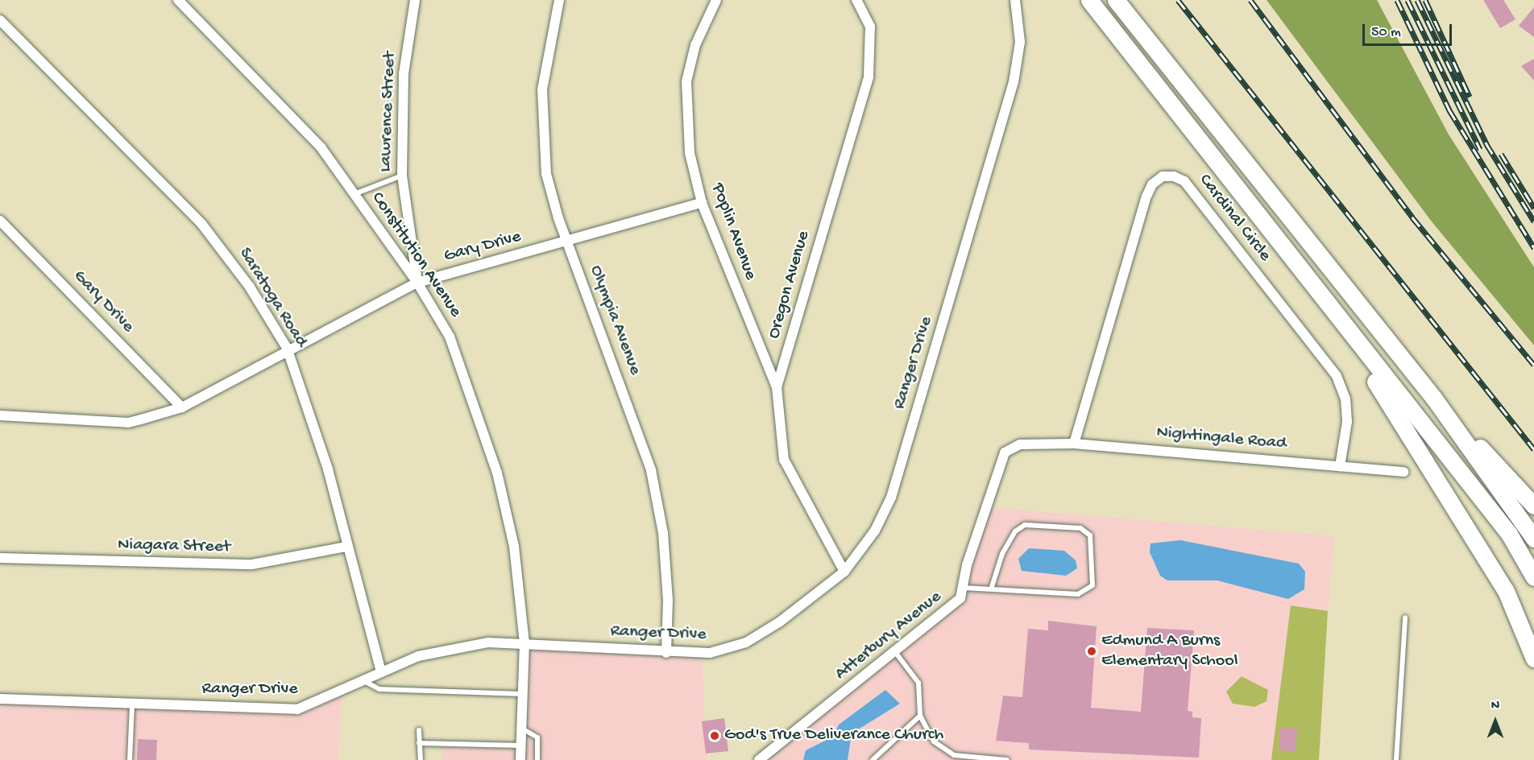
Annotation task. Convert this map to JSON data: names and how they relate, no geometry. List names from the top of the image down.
{
  "streets": {
    "street": [
      "Lawrence Street",
      "Cardinal Circle",
      "Poplin Avenue",
      "Gary Drive",
      "Constitution Avenue",
      "Oregon Avenue",
      "Saratoga Road",
      "Olympia Avenue",
      "Ranger Drive",
      "Nightingale Road",
      "Niagara Street",
      "Atterbury Avenue"
    ]
  },
  "crossings": [
    ["Lawrence Street", "Gary Drive"],
    ["Lawrence Street", "Constitution Avenue"],
    ["Cardinal Circle", "Nightingale Road"],
    ["Poplin Avenue", "Gary Drive"],
    ["Poplin Avenue", "Oregon Avenue"],
    ["Gary Drive", "Constitution Avenue"],
    ["Gary Drive", "Saratoga Road"],
    ["Gary Drive", "Olympia Avenue"],
    ["Constitution Avenue", "Ranger Drive"],
    ["Oregon Avenue", "Ranger Drive"],
    ["Saratoga Road", "Ranger Drive"],
    ["Saratoga Road", "Niagara Street"],
    ["Olympia Avenue", "Ranger Drive"],
    ["Nightingale Road", "Atterbury Avenue"]
  ],
  "places": ["Edmund A Burns Elementary School", "God's True Deliverance Church"],
  "scale_bar": "50 m",
  "north": "top"
}
